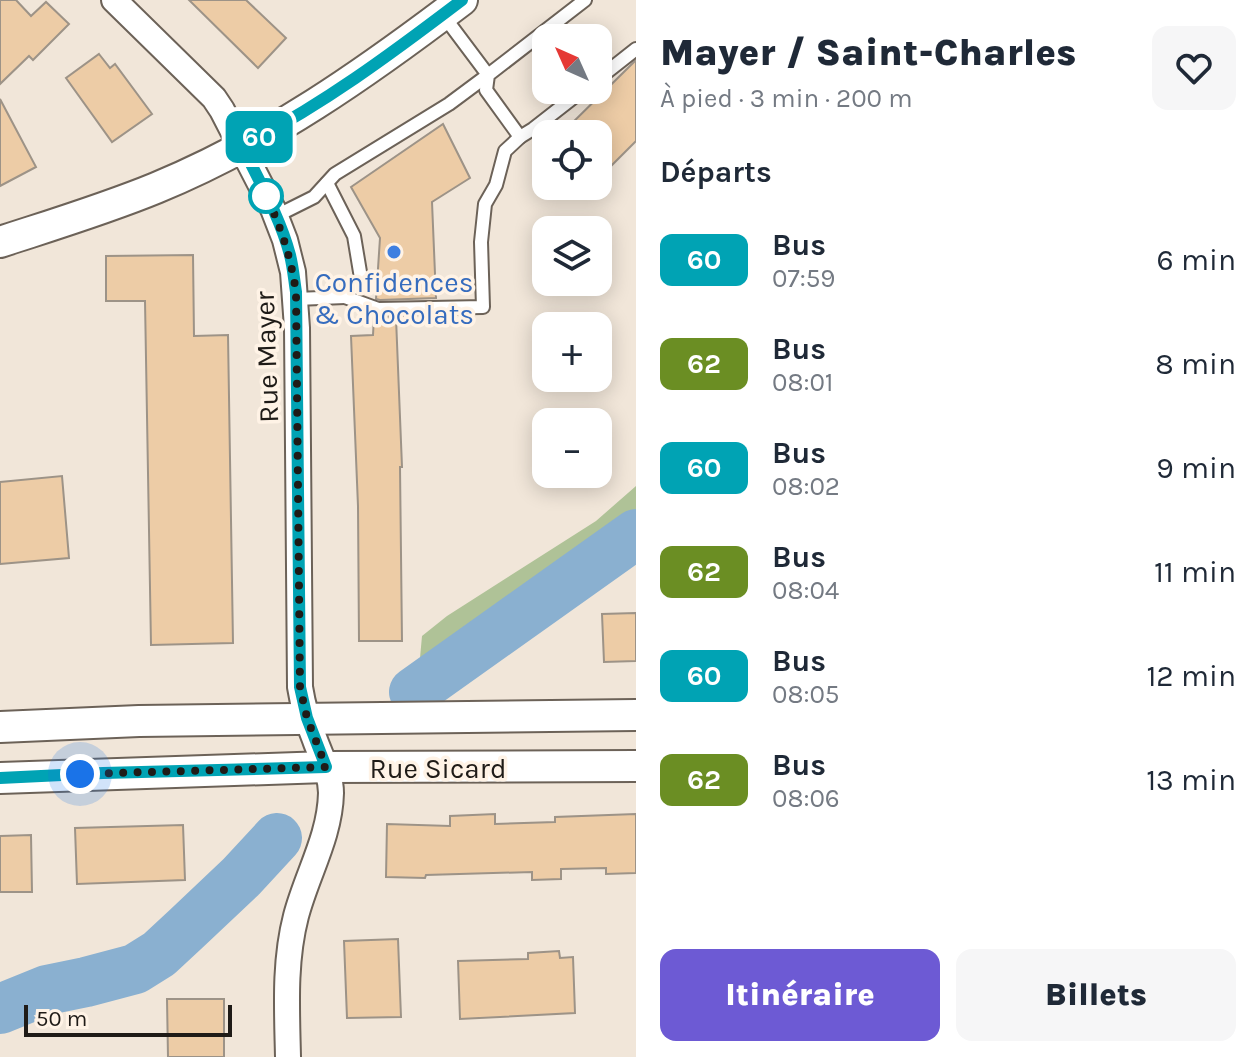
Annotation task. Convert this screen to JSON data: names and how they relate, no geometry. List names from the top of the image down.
{
  "streets": {
    "street": ["Rue Mayer", "Rue Sicard"]
  },
  "crossings": [
    ["Rue Mayer", "Rue Sicard"]
  ],
  "places": ["Confidences & Chocolats"],
  "lines": ["bus line 60"],
  "scale_bar": "50 m",
  "north": "top left",
  "page": {
    "on_map": "60",
    "heading": [
      ["Mayer / Saint-Charles", "À pied · 3 min · 200 m"],
      "Départs"
    ],
    "map_buttons": ["+", "−"],
    "list": [
      {
        "mark": "60",
        "name": "Bus",
        "note": "07:59",
        "value": "6 min"
      },
      {
        "mark": "62",
        "name": "Bus",
        "note": "08:01",
        "value": "8 min"
      },
      {
        "mark": "60",
        "name": "Bus",
        "note": "08:02",
        "value": "9 min"
      },
      {
        "mark": "62",
        "name": "Bus",
        "note": "08:04",
        "value": "11 min"
      },
      {
        "mark": "60",
        "name": "Bus",
        "note": "08:05",
        "value": "12 min"
      },
      {
        "mark": "62",
        "name": "Bus",
        "note": "08:06",
        "value": "13 min"
      }
    ],
    "buttons": ["Itinéraire", "Billets"],
    "scale": "50 m"
  }
}
